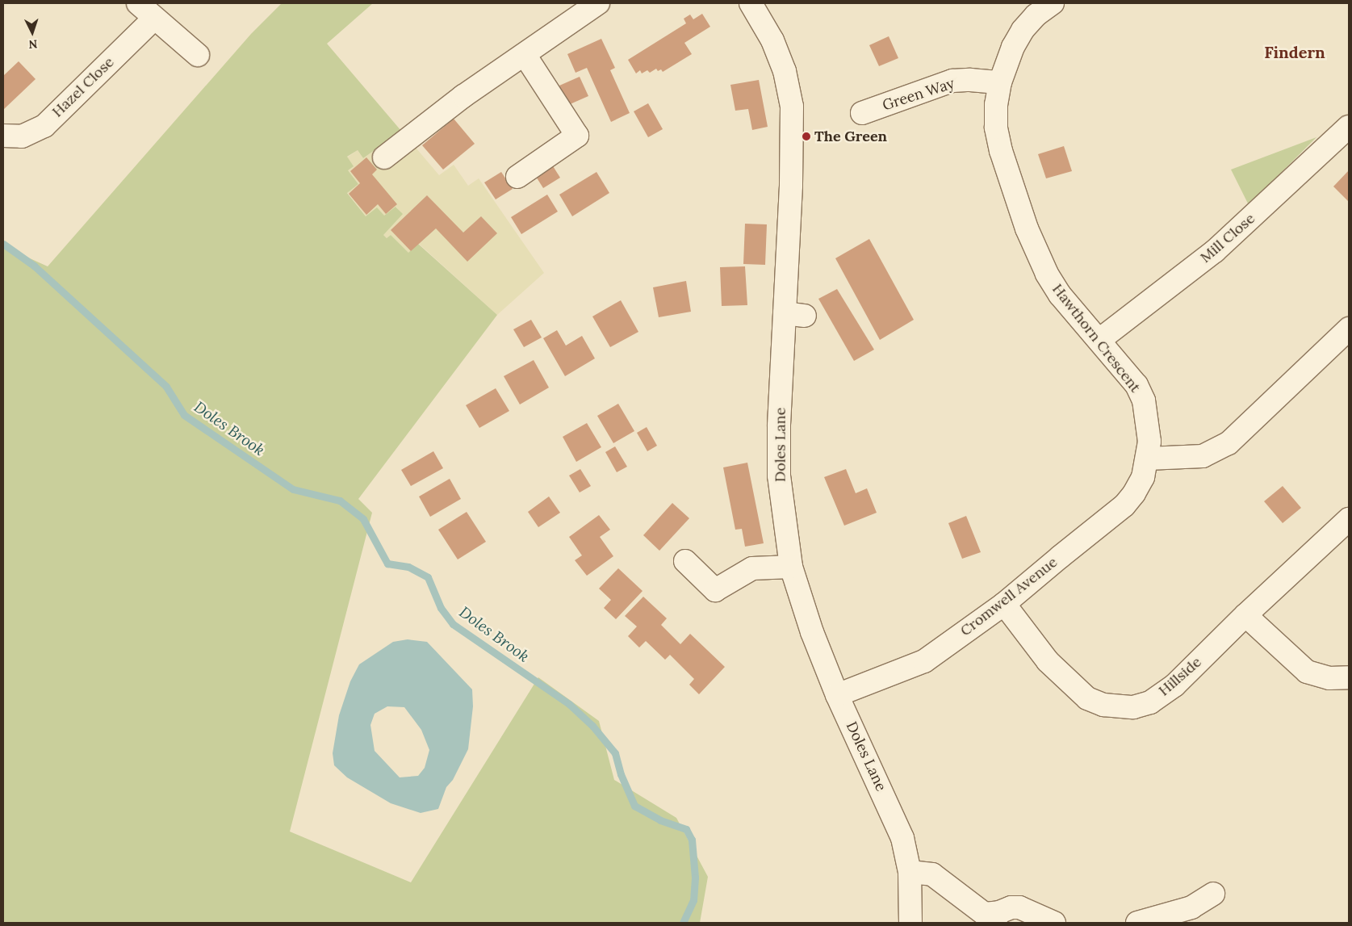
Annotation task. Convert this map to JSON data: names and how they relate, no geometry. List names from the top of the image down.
{
  "streets": {
    "street": [
      "Hazel Close",
      "Green Way",
      "Mill Close",
      "Hawthorn Crescent",
      "Doles Lane",
      "Cromwell Avenue",
      "Hillside"
    ]
  },
  "crossings": [
    ["Green Way", "Hawthorn Crescent"],
    ["Mill Close", "Hawthorn Crescent"],
    ["Hawthorn Crescent", "Cromwell Avenue"],
    ["Doles Lane", "Cromwell Avenue"],
    ["Cromwell Avenue", "Hillside"]
  ],
  "districts": ["Findern"],
  "water": ["Doles Brook"],
  "places": ["The Green"],
  "north": "bottom"
}
